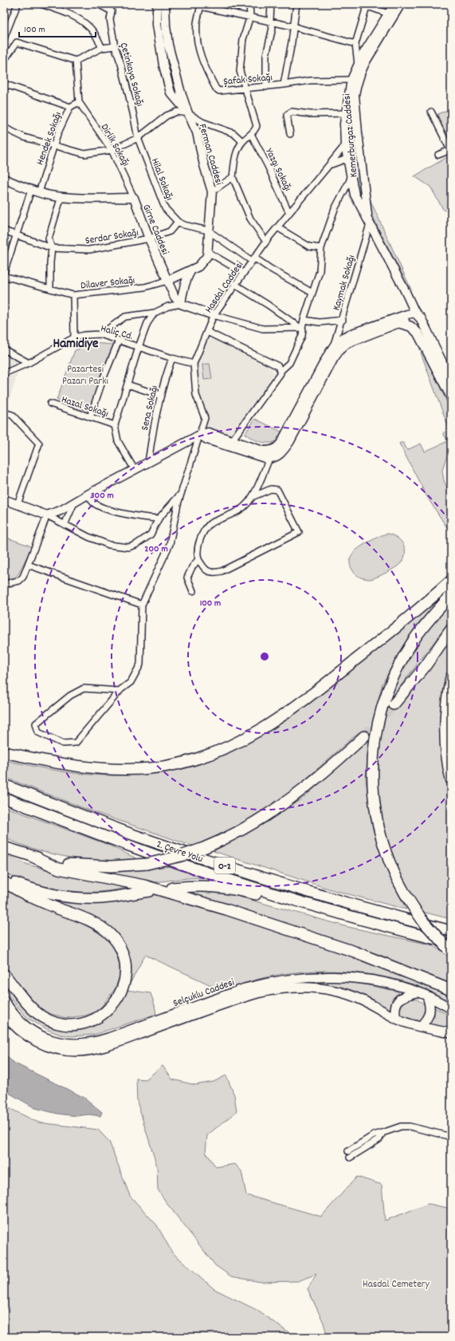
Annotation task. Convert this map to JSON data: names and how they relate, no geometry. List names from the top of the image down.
{
  "streets": {
    "highway": ["2. Çevre Yolu", "O-2"],
    "main road": ["Selçuklu Caddesi"],
    "street": [
      "Çetinkaya Sokağı",
      "Şafak Sokağı",
      "Kemerburgaz Caddesi",
      "Hendek Sokağı",
      "Dirlik Sokağı",
      "Ferman Caddesi",
      "Yazgı Sokağı",
      "Hilal Sokağı",
      "Girne Caddesi",
      "Serdar Sokağı",
      "Dilaver Sokağı",
      "Kaymak Sokağı",
      "Hasdal Caddesi",
      "Haliç Cd.",
      "Hazal Sokağı",
      "Sena Sokağı"
    ]
  },
  "crossings": [
    ["Çetinkaya Sokağı", "Hilal Sokağı"],
    ["Şafak Sokağı", "Kemerburgaz Caddesi"],
    ["Kemerburgaz Caddesi", "Kaymak Sokağı"],
    ["Kemerburgaz Caddesi", "Hasdal Caddesi"],
    ["Hendek Sokağı", "Dirlik Sokağı"],
    ["Hendek Sokağı", "Girne Caddesi"],
    ["Dirlik Sokağı", "Girne Caddesi"],
    ["Yazgı Sokağı", "Hasdal Caddesi"],
    ["Hilal Sokağı", "Serdar Sokağı"],
    ["Girne Caddesi", "Serdar Sokağı"],
    ["Girne Caddesi", "Dilaver Sokağı"],
    ["Hasdal Caddesi", "Haliç Cd."],
    ["Haliç Cd.", "Sena Sokağı"]
  ],
  "districts": ["Hamidiye"],
  "parks": ["Pazartesi Pazarı Parkı", "Hasdal Cemetery"],
  "scale_bar": "100 m",
  "rings": ["300 m", "200 m", "100 m"]
}
